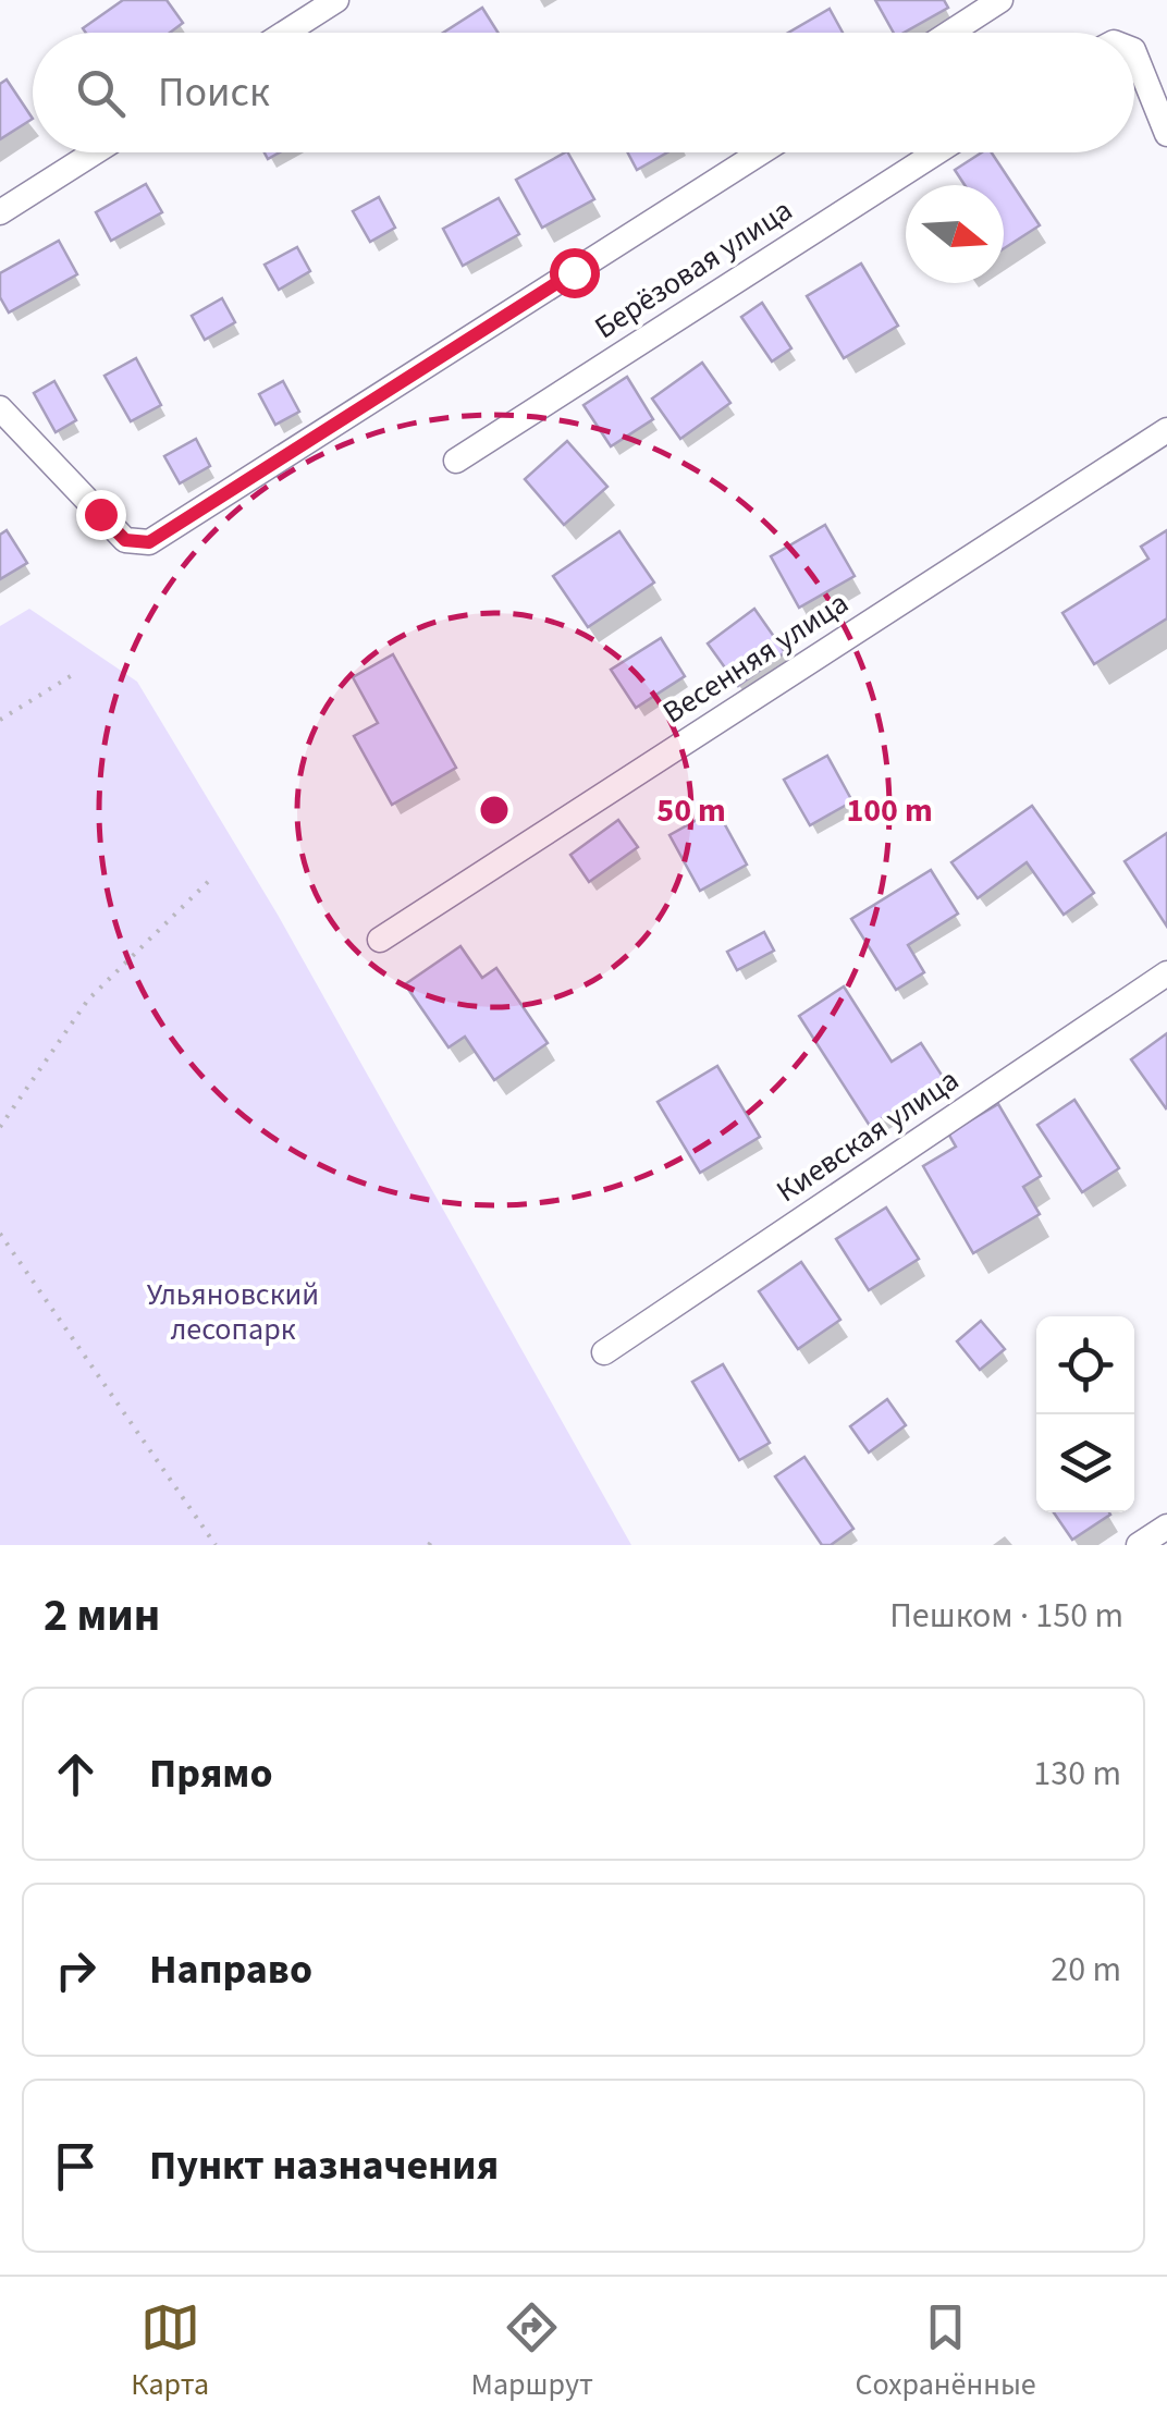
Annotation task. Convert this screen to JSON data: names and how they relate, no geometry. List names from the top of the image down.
{
  "streets": {
    "street": ["Берёзовая улица", "Весенняя улица", "Киевская улица"]
  },
  "parks": ["Ульяновский лесопарк"],
  "north": "right",
  "page": {
    "search": "Поиск",
    "heading": ["2 мин", "Пешком · 150 m"],
    "list": [
      ["Прямо", "130 m"],
      ["Направо", "20 m"],
      "Пункт назначения"
    ],
    "nav": ["Карта", "Маршрут", "Сохранённые"]
  },
  "rings": ["50 m", "100 m"]
}
